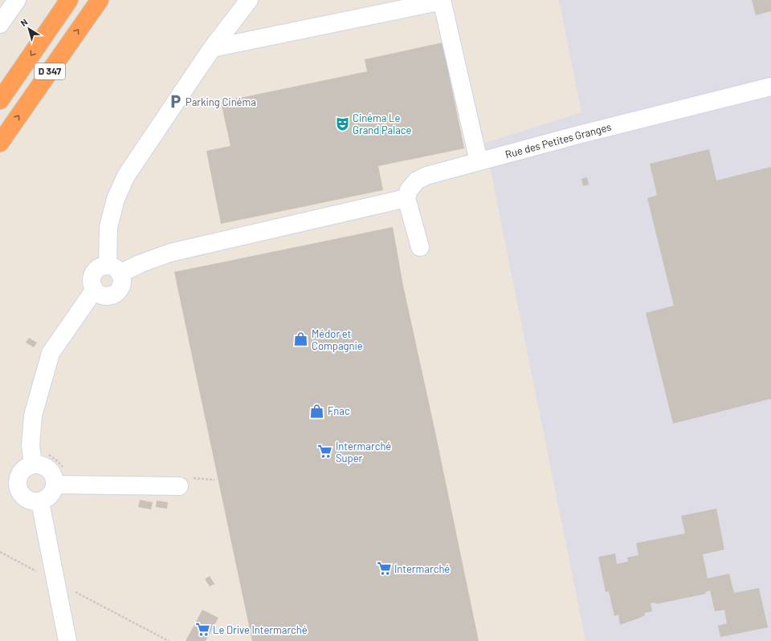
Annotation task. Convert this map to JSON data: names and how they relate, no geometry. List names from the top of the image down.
{
  "streets": {
    "highway": ["D 347"],
    "street": ["Rue des Petites Granges"]
  },
  "places": {
    "parking": ["Parking Cinéma"],
    "theatre": ["Cinéma Le Grand Palace"],
    "shop": ["Médor et Compagnie", "Fnac"],
    "supermarket": ["Intermarché Super", "Intermarché", "Le Drive Intermarché"]
  },
  "north": "top left"
}
